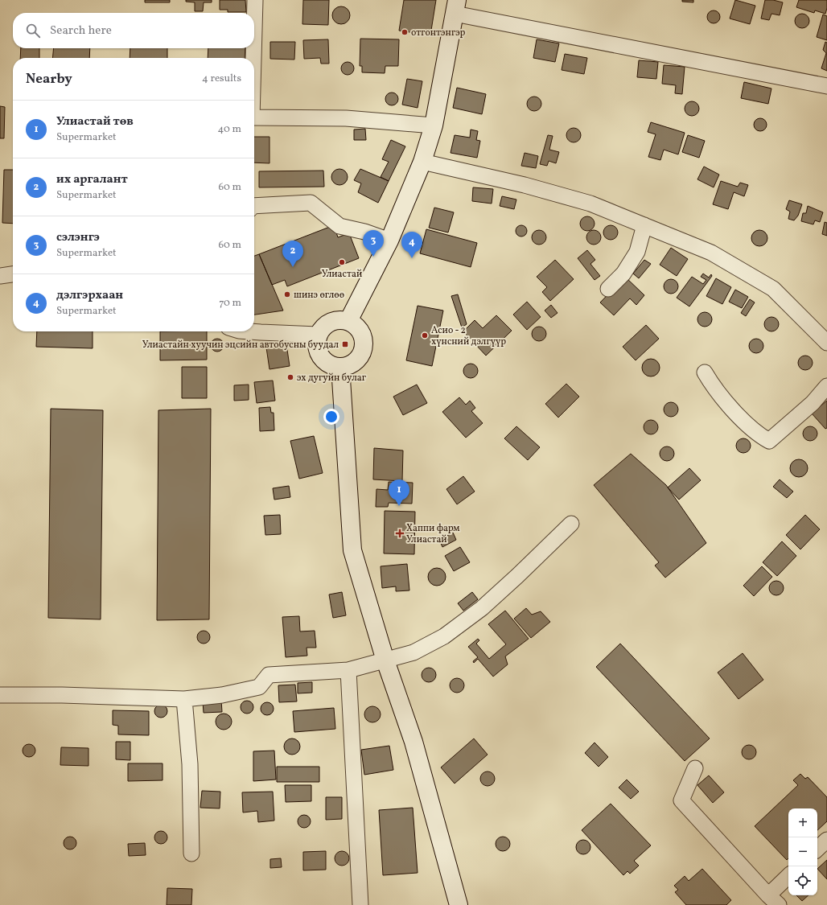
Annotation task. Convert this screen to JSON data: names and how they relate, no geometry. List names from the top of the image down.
{
  "places": {
    "other": [
      "отгонтэнгэр",
      "Улиастай",
      "шинэ өглөө",
      "Асио - 2 хүнсний дэлгүүр",
      "эх дугуйн булаг"
    ],
    "transit": ["Улиастайн хуучин эцсийн автобусны буудал"],
    "health": ["Хаппи фарм Улиастай"]
  },
  "page": {
    "search": "Search here",
    "heading": ["Nearby", "4 results"],
    "list": [
      {
        "mark": "1",
        "name": "Улиастай төв",
        "note": "Supermarket",
        "value": "40 m"
      },
      {
        "mark": "2",
        "name": "их аргалант",
        "note": "Supermarket",
        "value": "60 m"
      },
      {
        "mark": "3",
        "name": "сэлэнгэ",
        "note": "Supermarket",
        "value": "60 m"
      },
      {
        "mark": "4",
        "name": "дэлгэрхаан",
        "note": "Supermarket",
        "value": "70 m"
      }
    ],
    "pins": [
      "3",
      "4",
      "2",
      "1"
    ],
    "map_buttons": ["+", "−"]
  }
}
